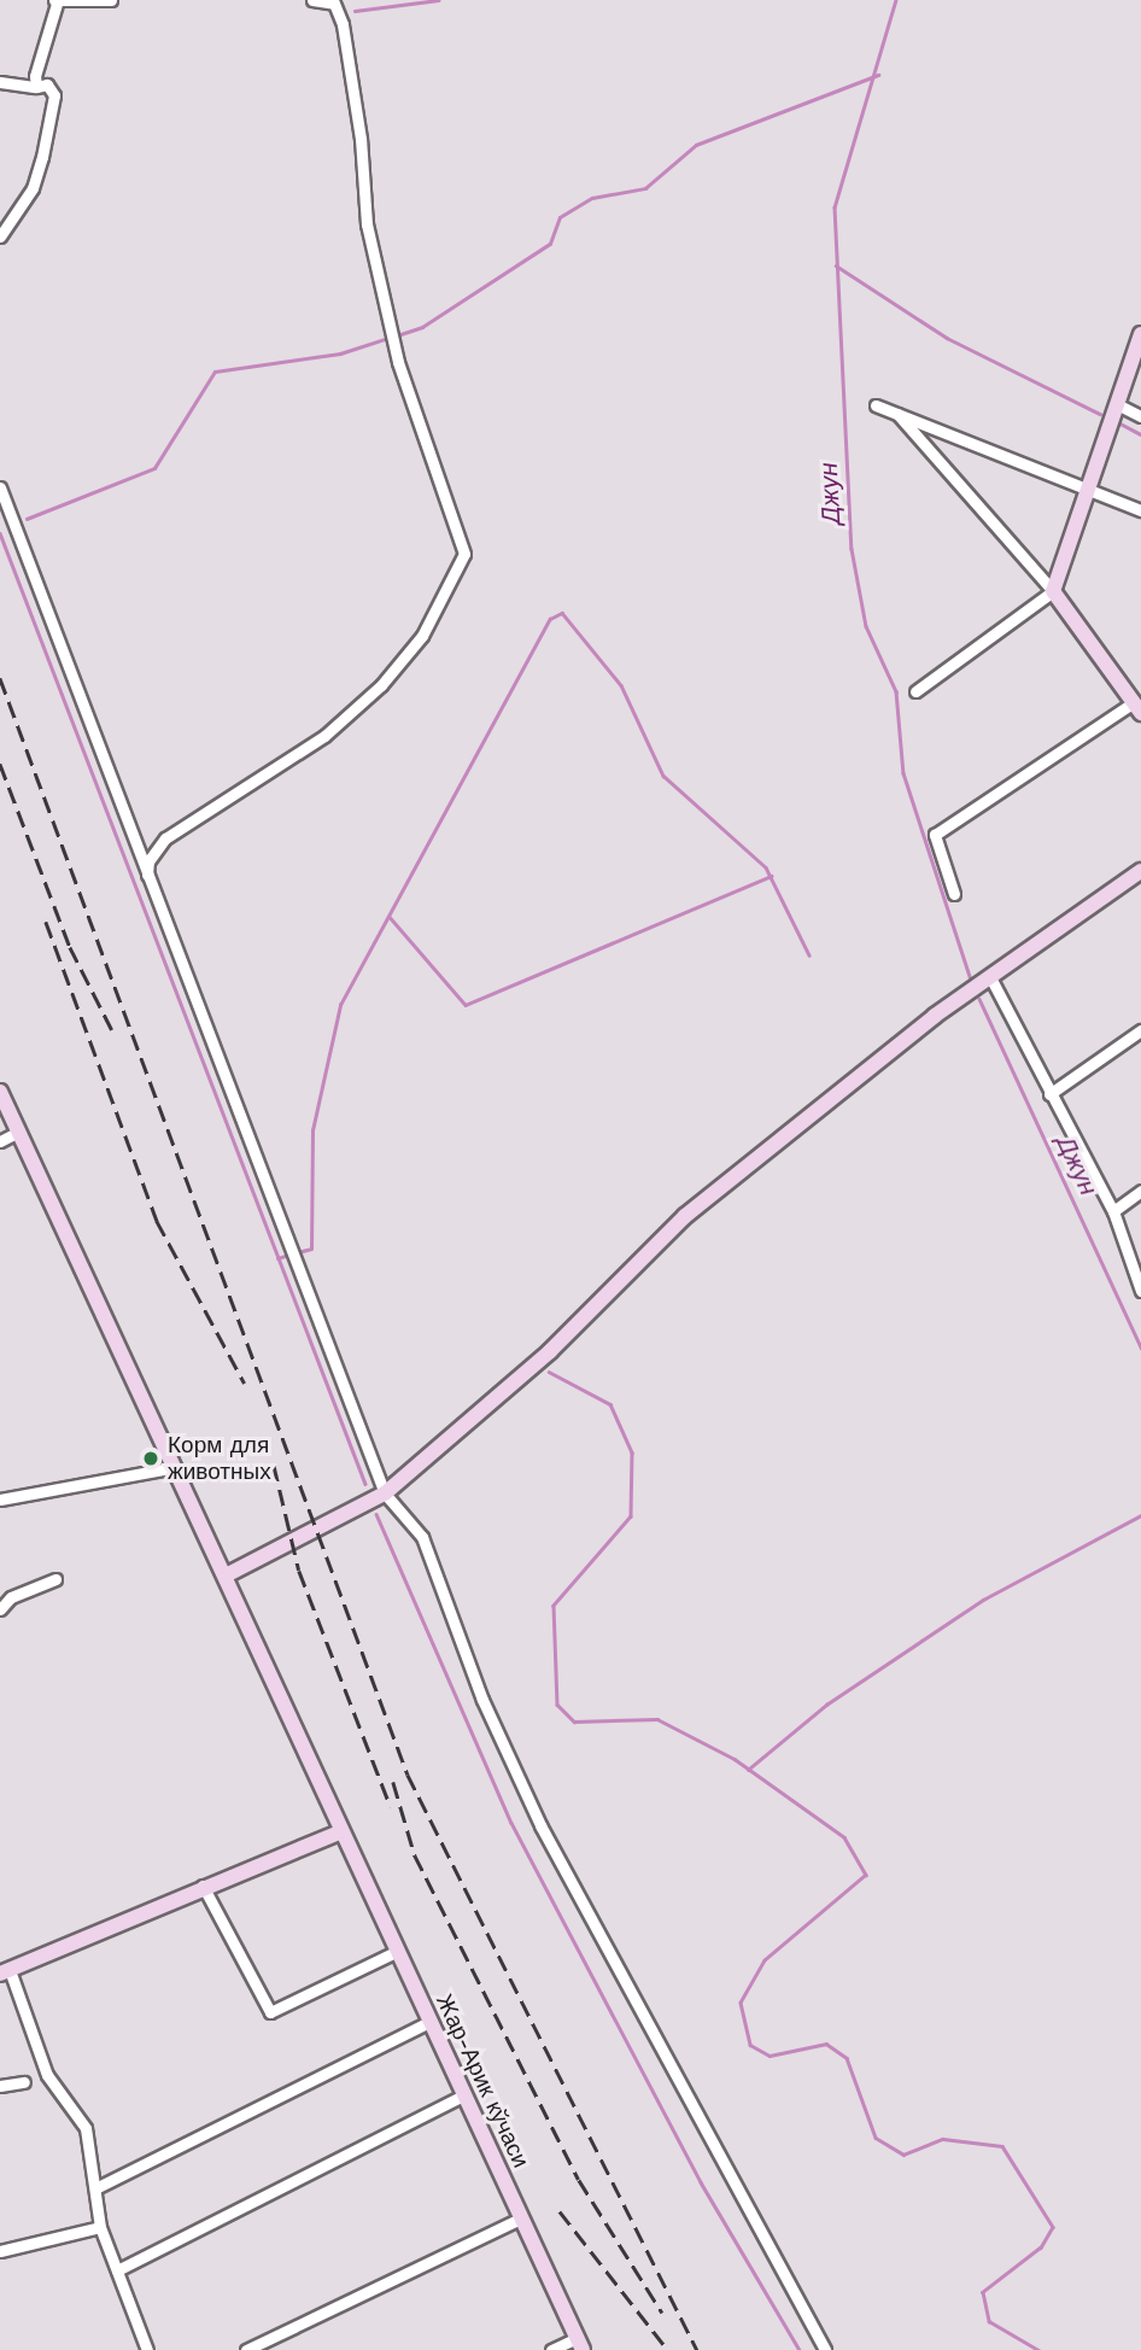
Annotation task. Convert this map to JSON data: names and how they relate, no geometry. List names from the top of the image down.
{
  "streets": {
    "main road": ["Жар-Арик кўчаси"]
  },
  "water": ["Джун"],
  "places": ["Корм для животных"]
}
